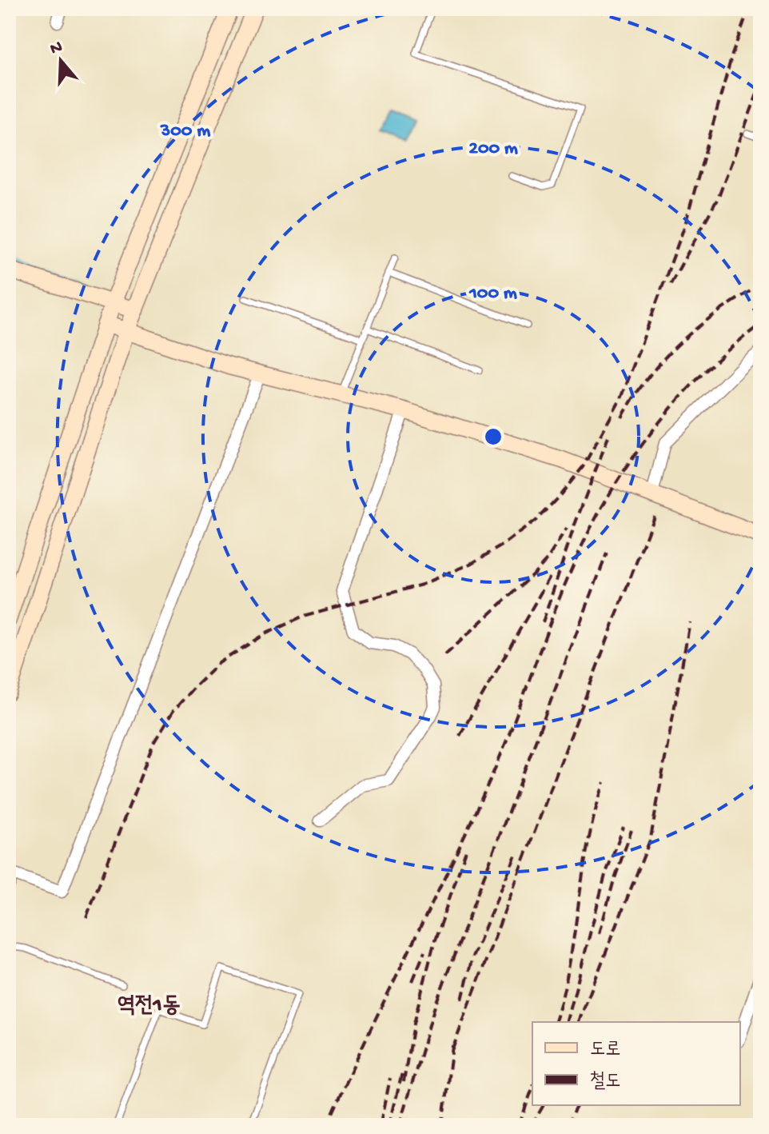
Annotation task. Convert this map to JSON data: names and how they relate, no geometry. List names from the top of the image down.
{
  "districts": ["역전1동"],
  "legend": ["도로", "철도"],
  "north": "top",
  "rings": ["300 m", "200 m", "100 m"]
}
